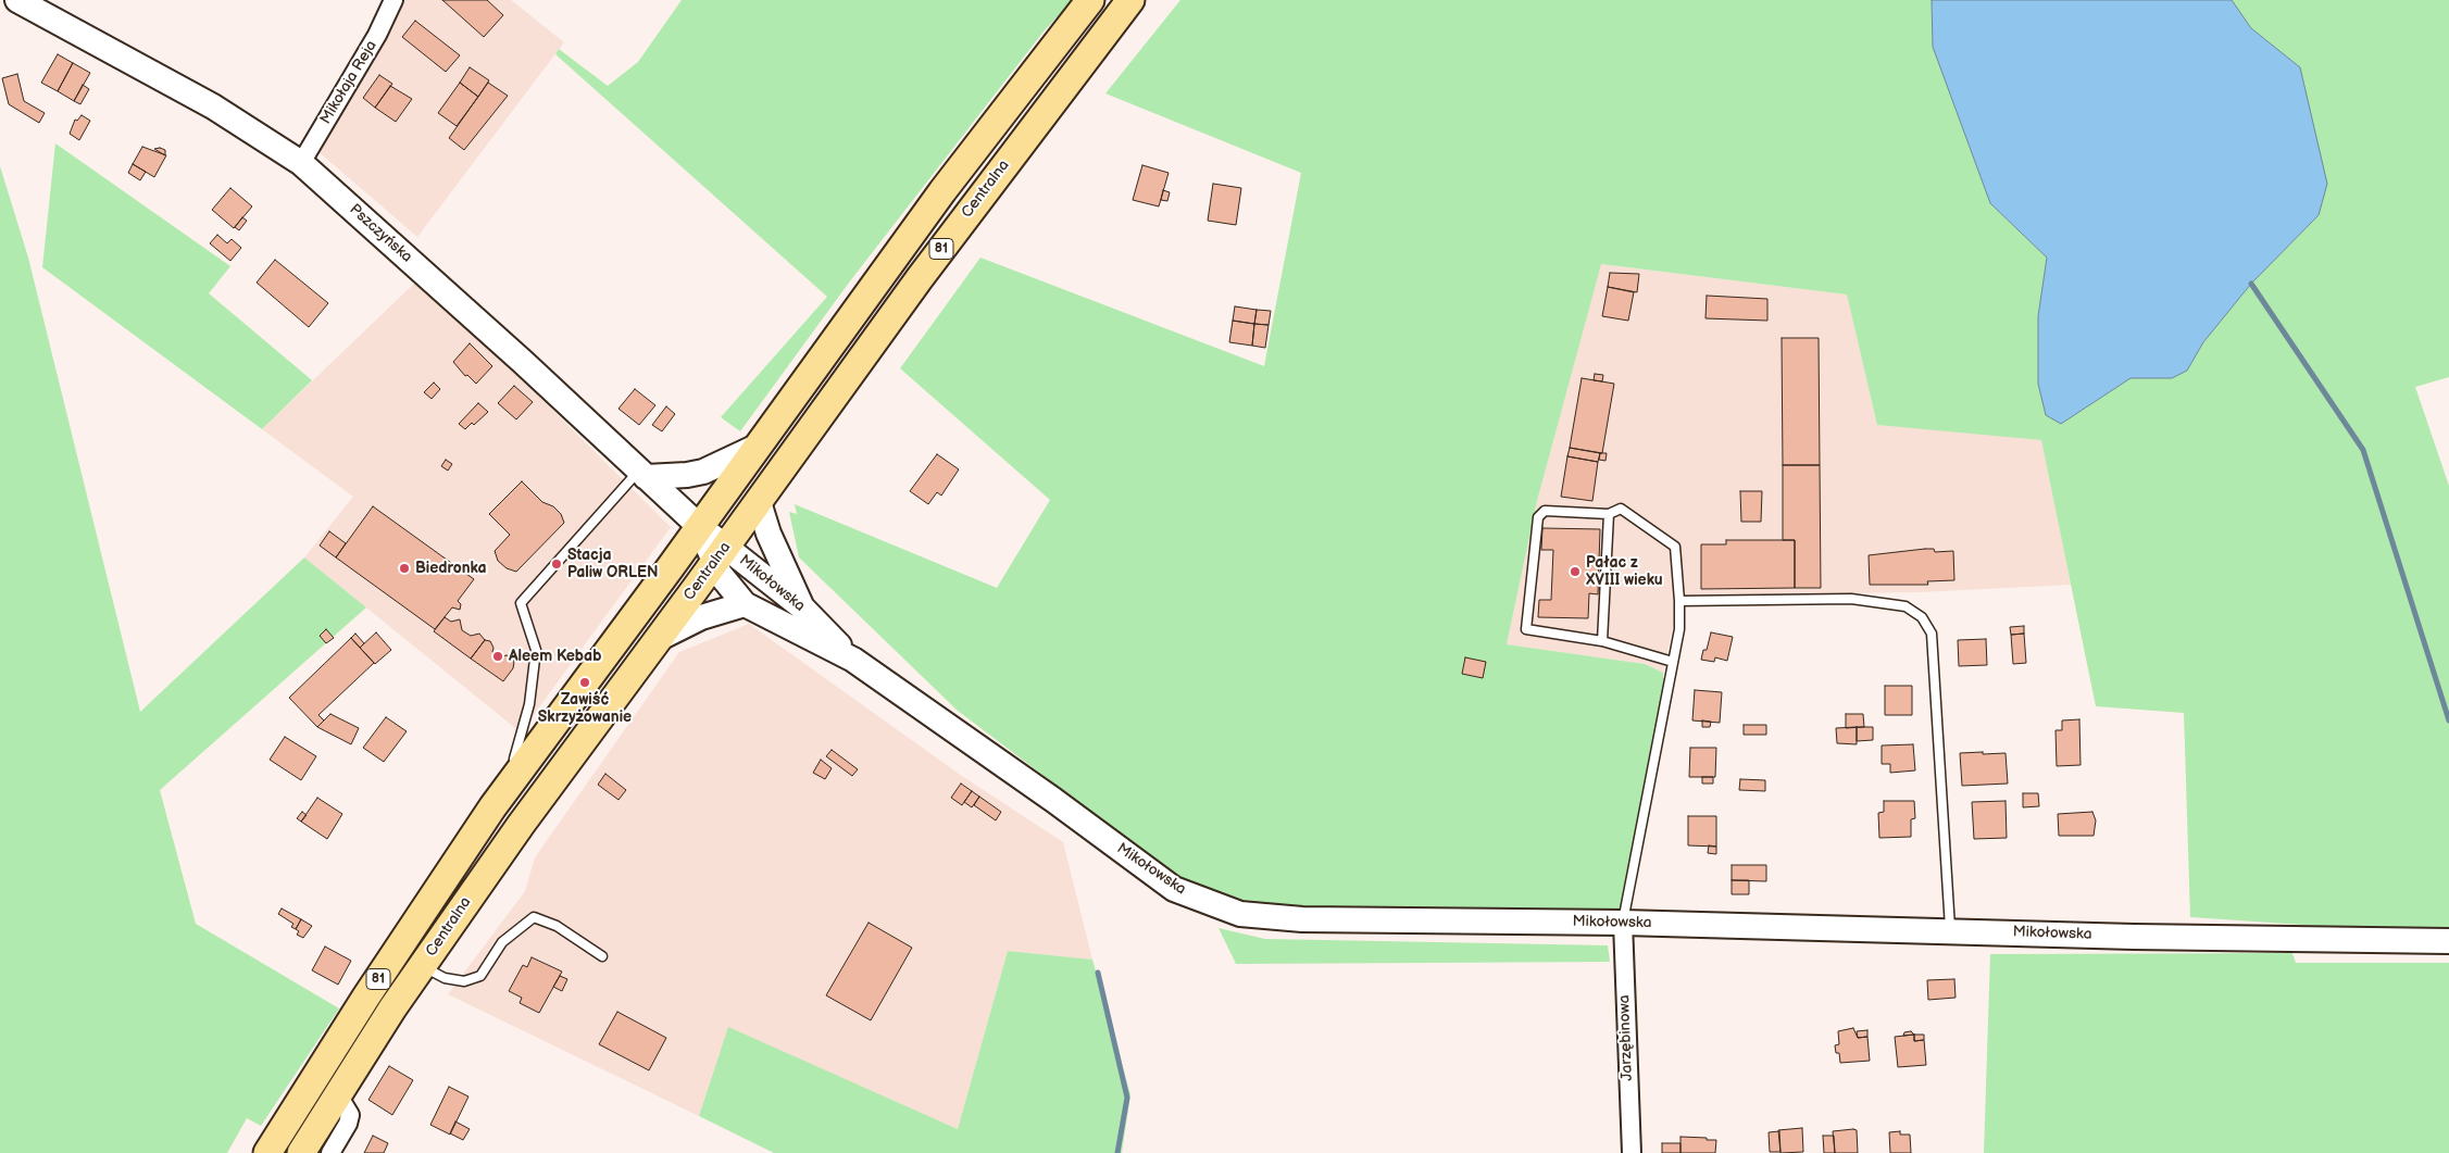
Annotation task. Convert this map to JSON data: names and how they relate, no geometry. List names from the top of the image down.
{
  "streets": {
    "main road": [
      "Centralna",
      "Pszczyńska",
      "81",
      "Mikołowska"
    ],
    "street": ["Mikołaja Reja", "Jarzębinowa"]
  },
  "crossings": [
    ["Mikołaja Reja", "Pszczyńska"],
    ["Centralna", "Pszczyńska"],
    ["Centralna", "Mikołowska"],
    ["Pszczyńska", "Mikołowska"],
    ["Mikołowska", "Jarzębinowa"]
  ],
  "places": [
    "Stacja Paliw ORLEN",
    "Biedronka",
    "Pałac z XVIII wieku",
    "Aleem Kebab",
    "Zawiść Skrzyżowanie"
  ]
}
